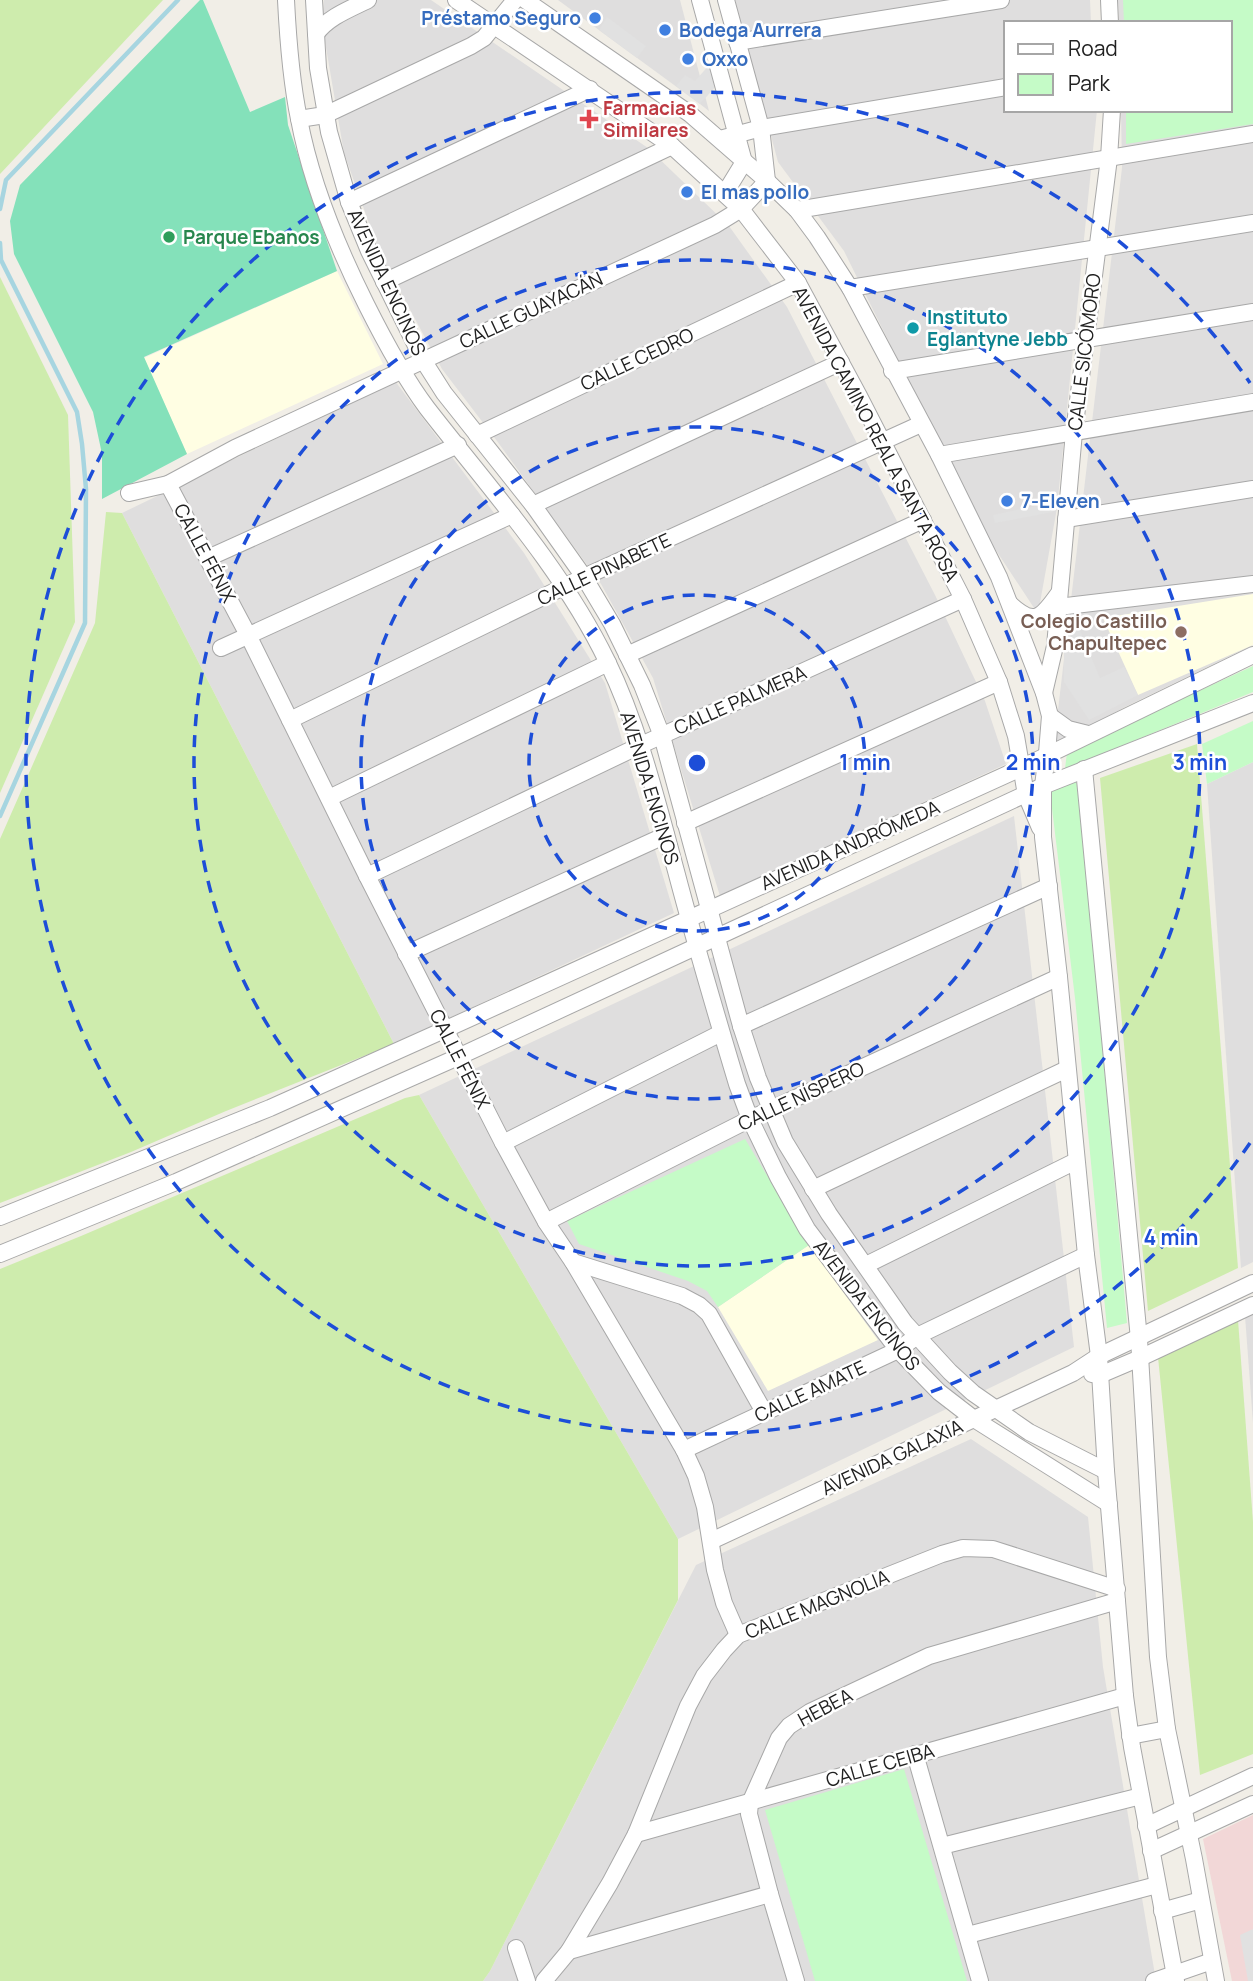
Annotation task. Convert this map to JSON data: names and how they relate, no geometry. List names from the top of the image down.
{
  "streets": {
    "street": [
      "AVENIDA ENCINOS",
      "CALLE GUAYACÁN",
      "CALLE SICÓMORO",
      "CALLE CEDRO",
      "AVENIDA CAMINO REAL A SANTA ROSA",
      "CALLE FÉNIX",
      "CALLE PINABETE",
      "CALLE PALMERA",
      "AVENIDA ANDRÓMEDA",
      "CALLE NÍSPERO",
      "CALLE AMATE",
      "AVENIDA GALAXIA",
      "CALLE MAGNOLIA",
      "HEBEA",
      "CALLE CEIBA"
    ]
  },
  "crossings": [
    ["AVENIDA ENCINOS", "CALLE GUAYACÁN"],
    ["AVENIDA ENCINOS", "CALLE CEDRO"],
    ["AVENIDA ENCINOS", "CALLE PINABETE"],
    ["AVENIDA ENCINOS", "CALLE PALMERA"],
    ["AVENIDA ENCINOS", "AVENIDA ANDRÓMEDA"],
    ["AVENIDA ENCINOS", "CALLE NÍSPERO"],
    ["AVENIDA ENCINOS", "CALLE AMATE"],
    ["AVENIDA ENCINOS", "AVENIDA GALAXIA"],
    ["CALLE GUAYACÁN", "AVENIDA CAMINO REAL A SANTA ROSA"],
    ["CALLE GUAYACÁN", "CALLE FÉNIX"],
    ["CALLE CEDRO", "AVENIDA CAMINO REAL A SANTA ROSA"],
    ["AVENIDA CAMINO REAL A SANTA ROSA", "CALLE PINABETE"],
    ["AVENIDA CAMINO REAL A SANTA ROSA", "CALLE PALMERA"],
    ["AVENIDA CAMINO REAL A SANTA ROSA", "AVENIDA ANDRÓMEDA"],
    ["CALLE FÉNIX", "CALLE PINABETE"],
    ["CALLE FÉNIX", "CALLE PALMERA"],
    ["CALLE FÉNIX", "AVENIDA ANDRÓMEDA"],
    ["CALLE FÉNIX", "CALLE NÍSPERO"],
    ["CALLE FÉNIX", "CALLE AMATE"],
    ["CALLE FÉNIX", "AVENIDA GALAXIA"],
    ["CALLE FÉNIX", "CALLE MAGNOLIA"],
    ["CALLE MAGNOLIA", "HEBEA"],
    ["CALLE MAGNOLIA", "CALLE CEIBA"],
    ["HEBEA", "CALLE CEIBA"]
  ],
  "places": {
    "other": [
      "Préstamo Seguro",
      "Bodega Aurrera",
      "Oxxo",
      "El mas pollo",
      "Parque Ebanos",
      "Instituto Eglantyne Jebb",
      "7-Eleven",
      "Colegio Castillo Chapultepec"
    ],
    "health": ["Farmacias Similares"]
  },
  "legend": ["Road", "Park"],
  "rings": [
    "1 min",
    "2 min",
    "3 min",
    "4 min"
  ]
}
